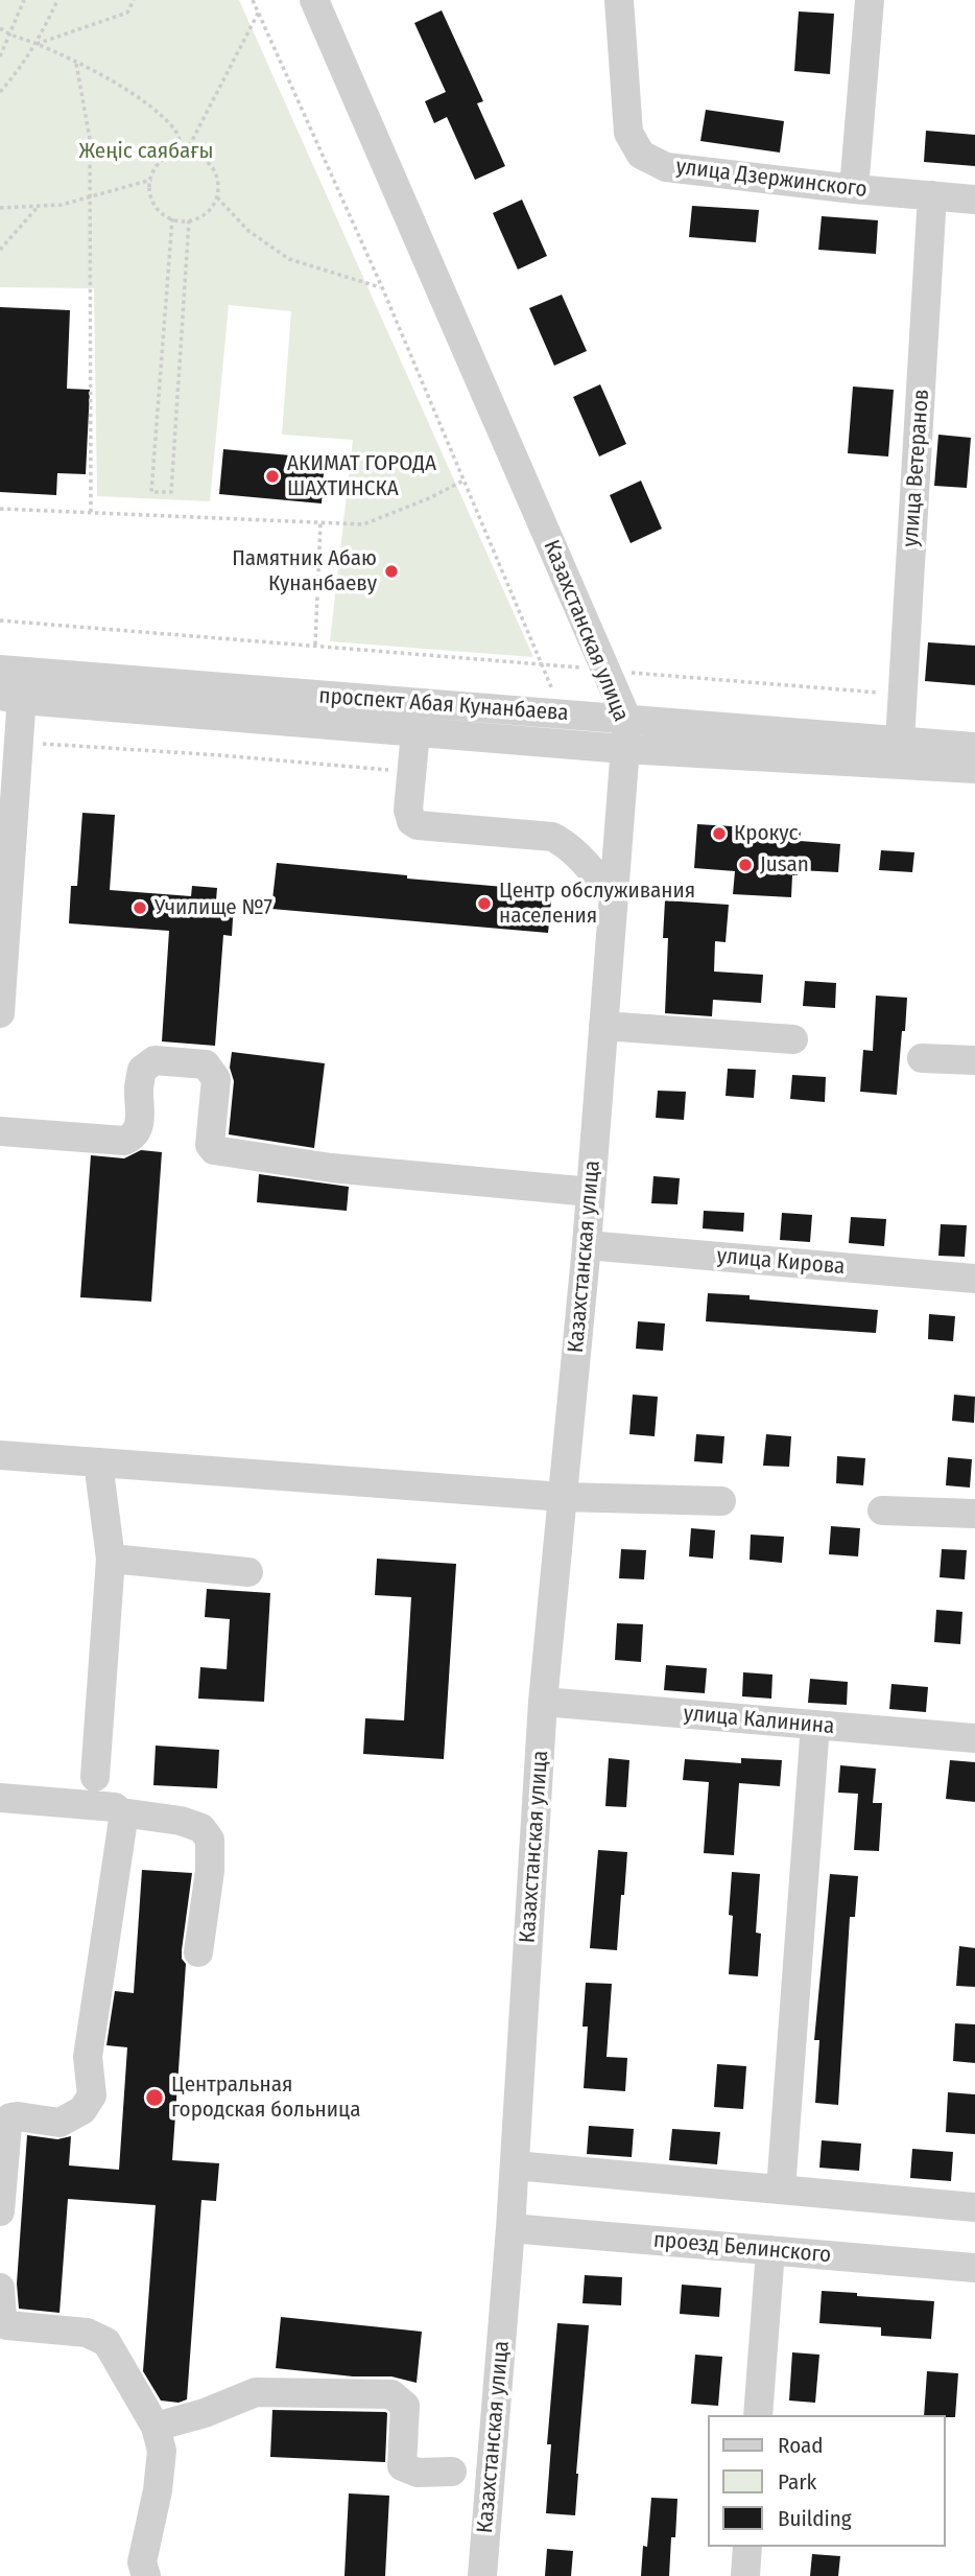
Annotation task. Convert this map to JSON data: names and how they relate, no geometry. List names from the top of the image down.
{
  "streets": {
    "street": [
      "улица Дзержинского",
      "улица Ветеранов",
      "Казахстанская улица",
      "проспект Абая Кунанбаева",
      "улица Кирова",
      "улица Калинина",
      "проезд Белинского"
    ]
  },
  "crossings": [
    ["улица Дзержинского", "улица Ветеранов"],
    ["улица Ветеранов", "проспект Абая Кунанбаева"],
    ["Казахстанская улица", "проспект Абая Кунанбаева"],
    ["Казахстанская улица", "улица Кирова"],
    ["Казахстанская улица", "улица Калинина"],
    ["Казахстанская улица", "проезд Белинского"]
  ],
  "parks": ["Жеңіс саябағы"],
  "places": [
    "АКИМАТ ГОРОДА ШАХТИНСКА",
    "Памятник Абаю Кунанбаеву",
    "Крокус",
    "Jusan",
    "Центр обслуживания населения",
    "Училище №7",
    "Центральная городская больница"
  ],
  "legend": ["Road", "Park", "Building"]
}
